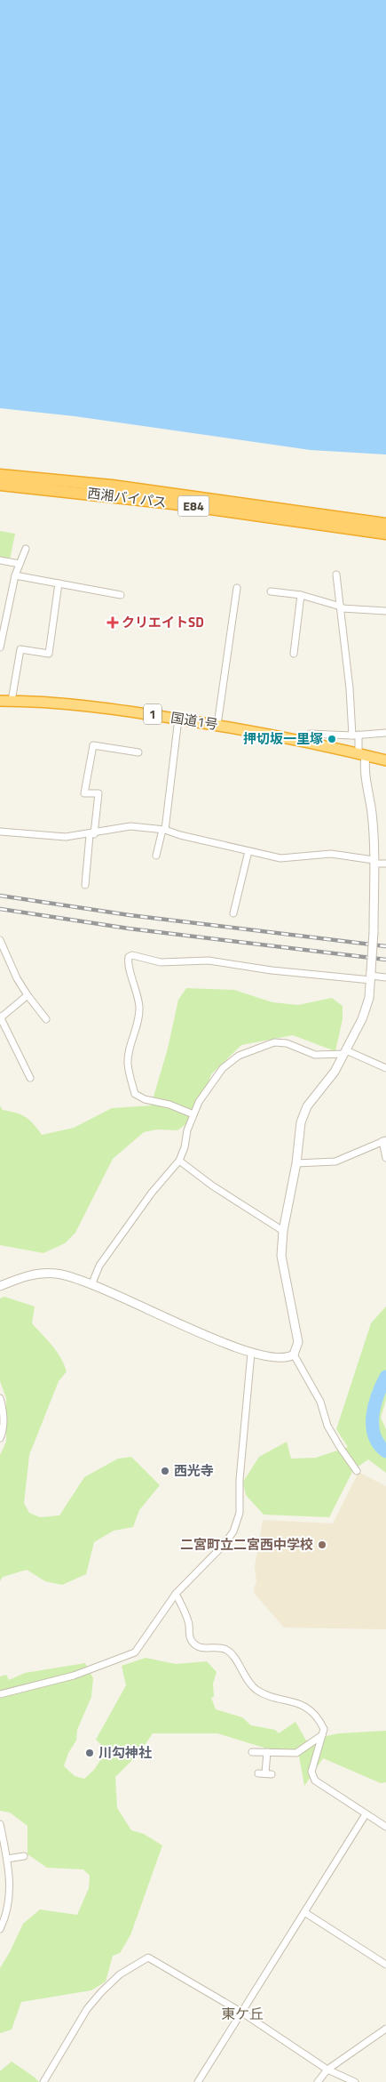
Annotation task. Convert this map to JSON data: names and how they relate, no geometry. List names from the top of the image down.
{
  "streets": {
    "highway": [
      "西湘バイパス",
      "E84",
      "1",
      "国道1号"
    ]
  },
  "districts": ["東ケ丘"],
  "places": {
    "health": ["クリエイトSD"],
    "other": [
      "押切坂一里塚",
      "西光寺",
      "二宮町立二宮西中学校",
      "川勾神社"
    ]
  }
}
